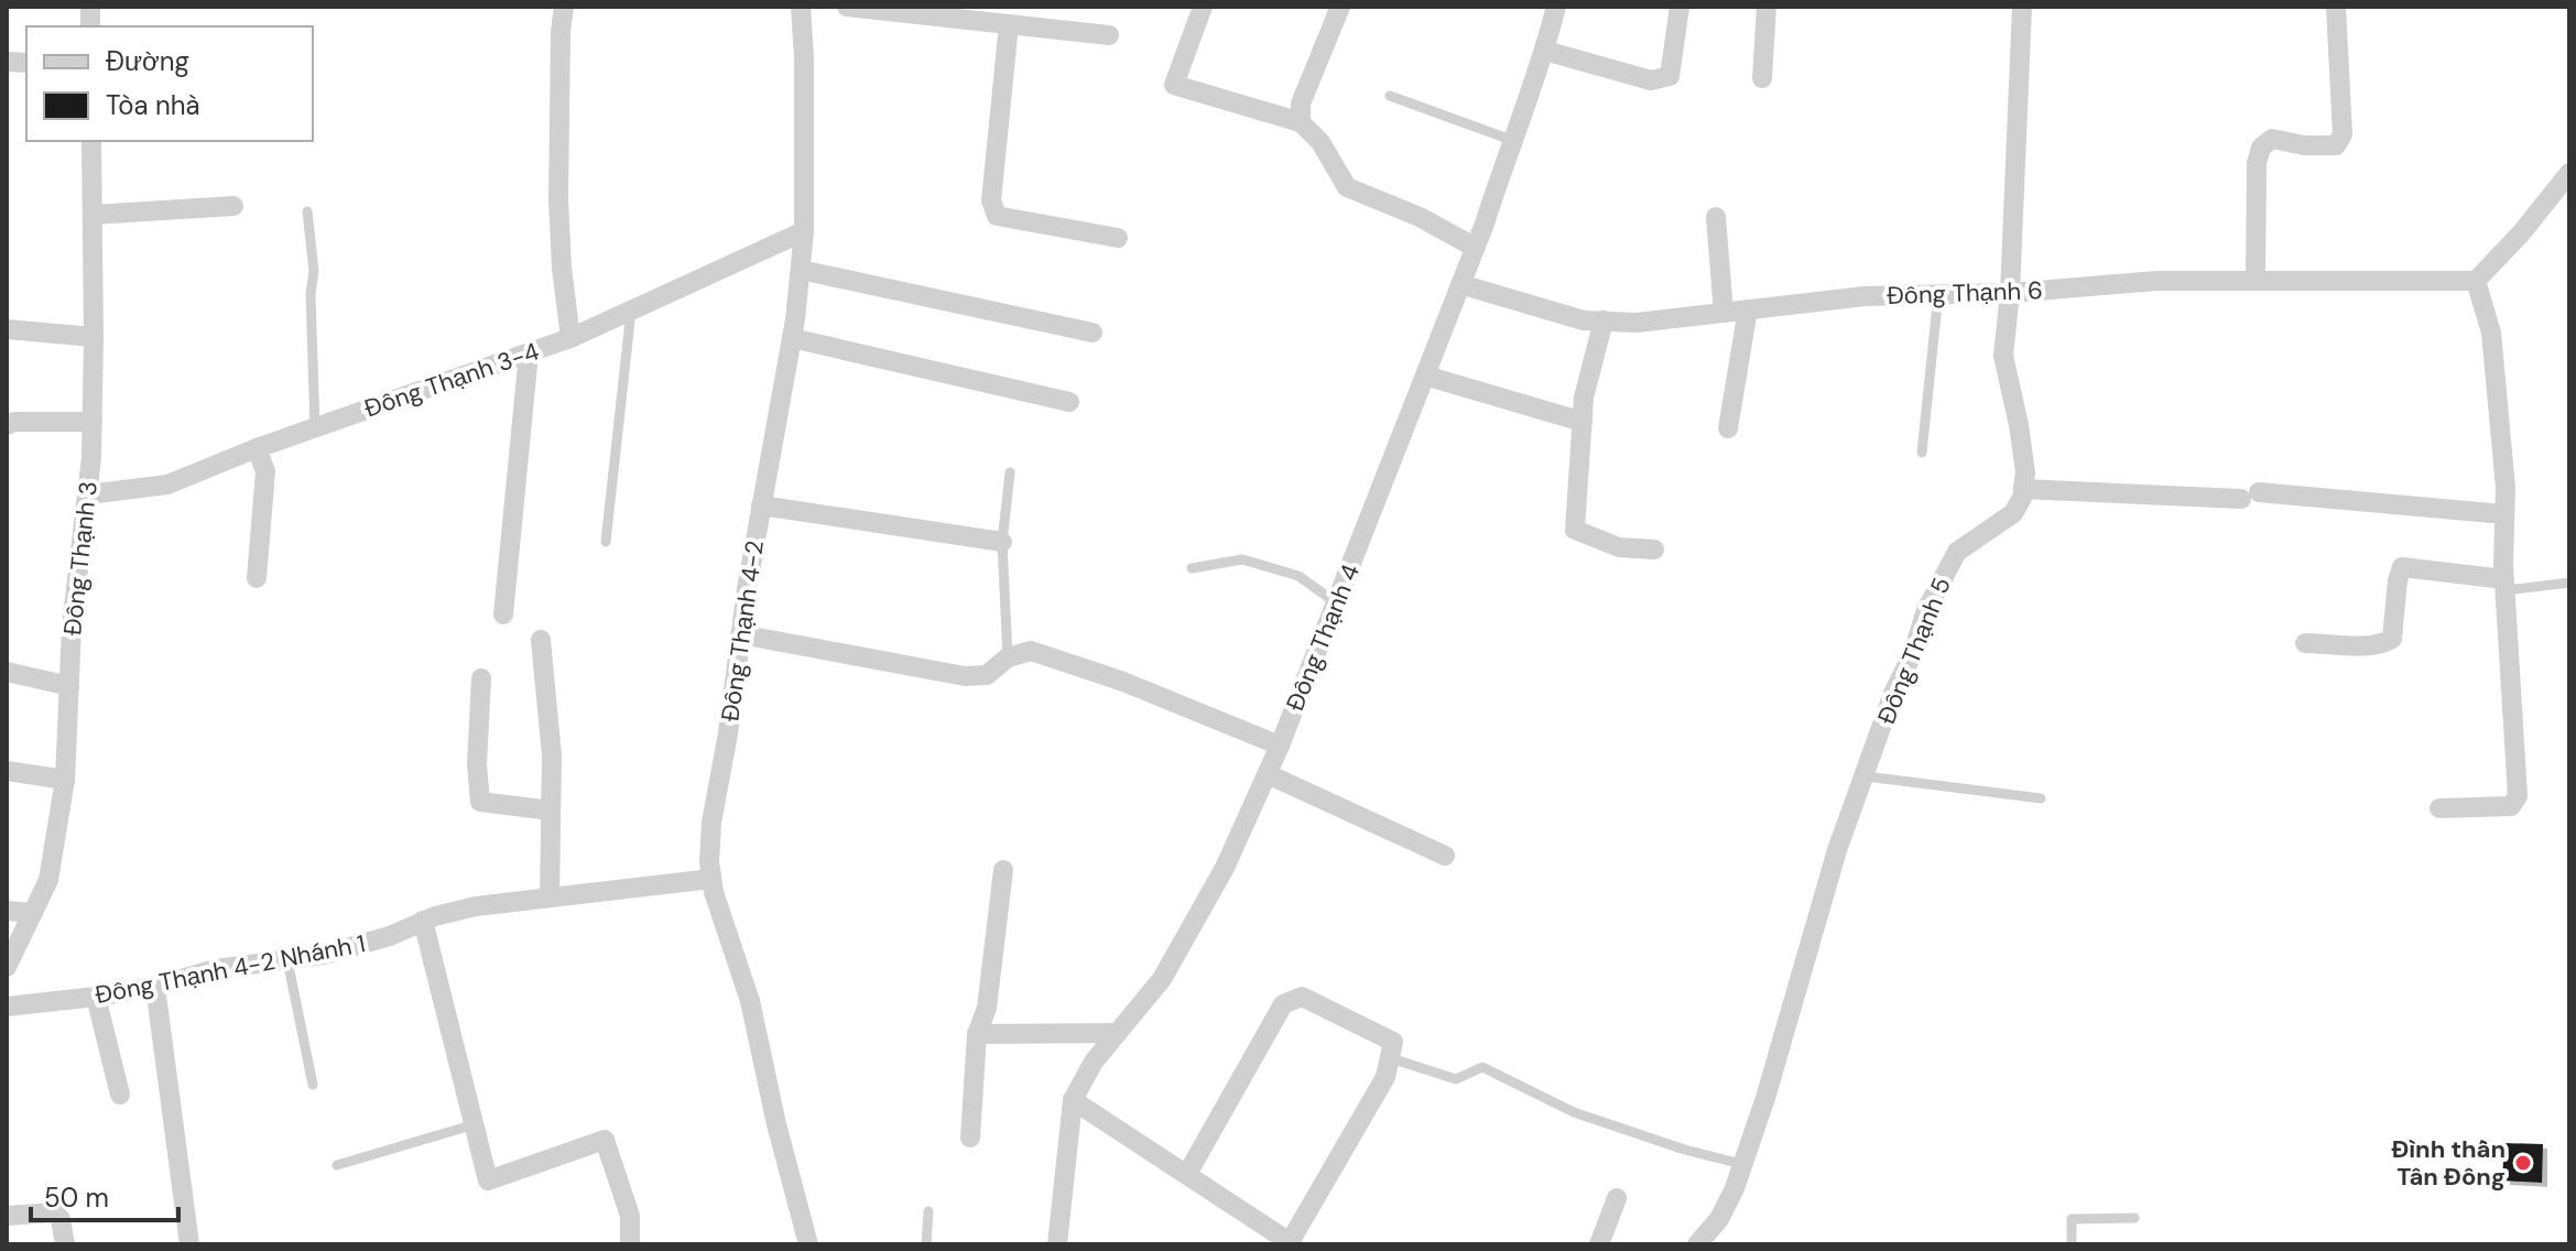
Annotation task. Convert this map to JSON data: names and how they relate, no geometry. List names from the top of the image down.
{
  "streets": {
    "street": [
      "Đông Thạnh 6",
      "Đông Thạnh 3-4",
      "Đông Thạnh 3",
      "Đông Thạnh 4-2",
      "Đông Thạnh 4",
      "Đông Thạnh 5",
      "Đông Thạnh 4-2 Nhánh 1"
    ]
  },
  "crossings": [
    ["Đông Thạnh 6", "Đông Thạnh 4"],
    ["Đông Thạnh 3-4", "Đông Thạnh 3"],
    ["Đông Thạnh 3-4", "Đông Thạnh 4-2"],
    ["Đông Thạnh 4-2", "Đông Thạnh 4-2 Nhánh 1"]
  ],
  "places": ["Đình thần Tân Đông"],
  "legend": ["Đường", "Tòa nhà"],
  "scale_bar": "50 m"
}
